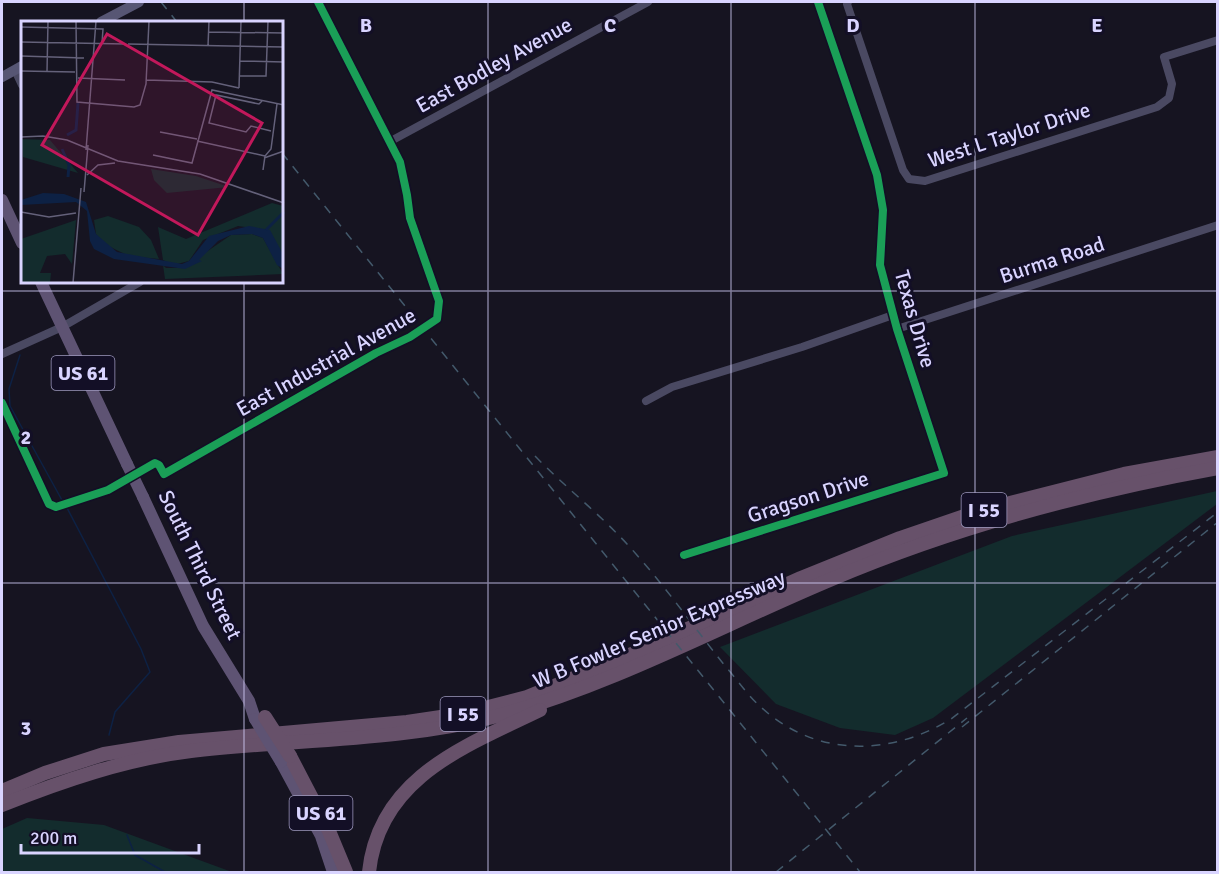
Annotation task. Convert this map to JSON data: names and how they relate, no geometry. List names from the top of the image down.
{
  "streets": {
    "highway": [
      "US 61",
      "I 55",
      "South Third Street",
      "W B Fowler Senior Expressway"
    ],
    "street": [
      "East Bodley Avenue",
      "West L Taylor Drive",
      "Burma Road",
      "Texas Drive",
      "East Industrial Avenue",
      "Gragson Drive"
    ]
  },
  "crossings": [
    ["East Bodley Avenue", "East Industrial Avenue"],
    ["Burma Road", "Texas Drive"],
    ["Texas Drive", "Gragson Drive"]
  ],
  "scale_bar": "200 m",
  "grid": {
    "columns": [
      "B",
      "C",
      "D",
      "E"
    ],
    "rows": ["2", "3"]
  }
}
